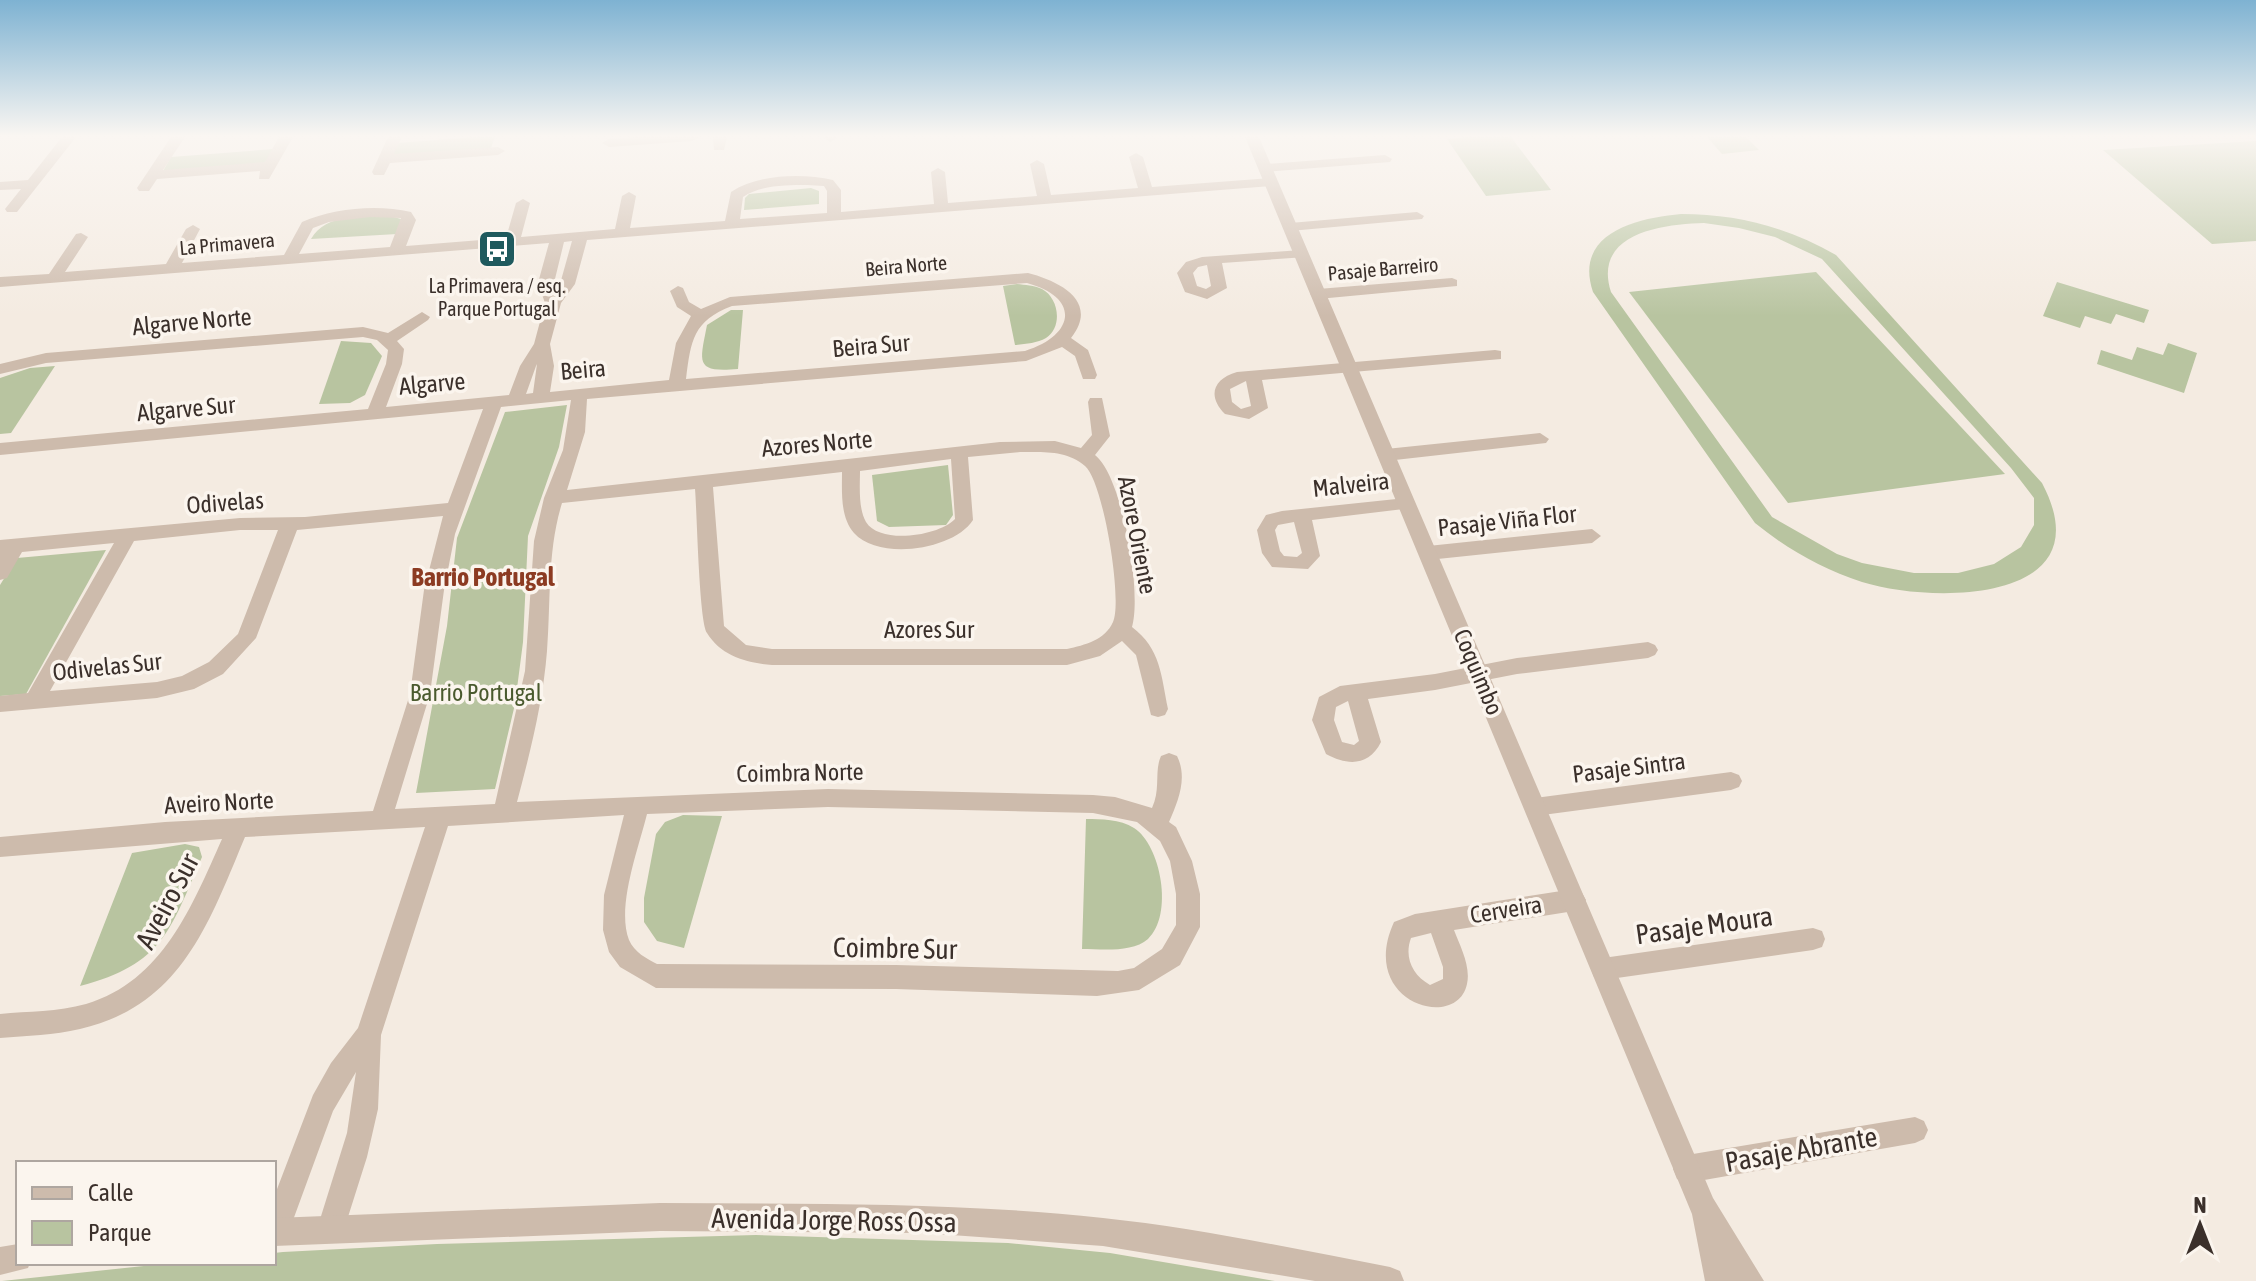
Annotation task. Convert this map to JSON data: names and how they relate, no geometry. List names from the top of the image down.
{
  "streets": {
    "street": [
      "La Primavera",
      "Beira Norte",
      "Pasaje Barreiro",
      "Algarve Norte",
      "Beira Sur",
      "Beira",
      "Algarve",
      "Algarve Sur",
      "Azores Norte",
      "Malveira",
      "Odivelas",
      "Pasaje Viña Flor",
      "Azore Oriente",
      "Azores Sur",
      "Odivelas Sur",
      "Coquimbo",
      "Pasaje Sintra",
      "Coimbra Norte",
      "Aveiro Norte",
      "Aveiro Sur",
      "Cerveira",
      "Pasaje Moura",
      "Coimbre Sur",
      "Pasaje Abrante",
      "Avenida Jorge Ross Ossa"
    ]
  },
  "crossings": [
    ["Beira Norte", "Beira Sur"],
    ["Pasaje Barreiro", "Coquimbo"],
    ["Beira Sur", "Beira"],
    ["Beira", "Algarve"],
    ["Algarve", "Algarve Sur"],
    ["Azores Norte", "Azore Oriente"],
    ["Azores Norte", "Azores Sur"],
    ["Malveira", "Coquimbo"],
    ["Odivelas", "Odivelas Sur"],
    ["Pasaje Viña Flor", "Coquimbo"],
    ["Azore Oriente", "Azores Sur"],
    ["Coquimbo", "Pasaje Sintra"],
    ["Coquimbo", "Cerveira"],
    ["Coquimbo", "Pasaje Moura"],
    ["Coquimbo", "Pasaje Abrante"],
    ["Coimbra Norte", "Aveiro Norte"],
    ["Coimbra Norte", "Coimbre Sur"],
    ["Aveiro Norte", "Aveiro Sur"]
  ],
  "districts": ["Barrio Portugal"],
  "parks": ["Barrio Portugal"],
  "places": {
    "bus stop": ["La Primavera / esq. Parque Portugal"]
  },
  "legend": ["Calle", "Parque"],
  "north": "top"
}
